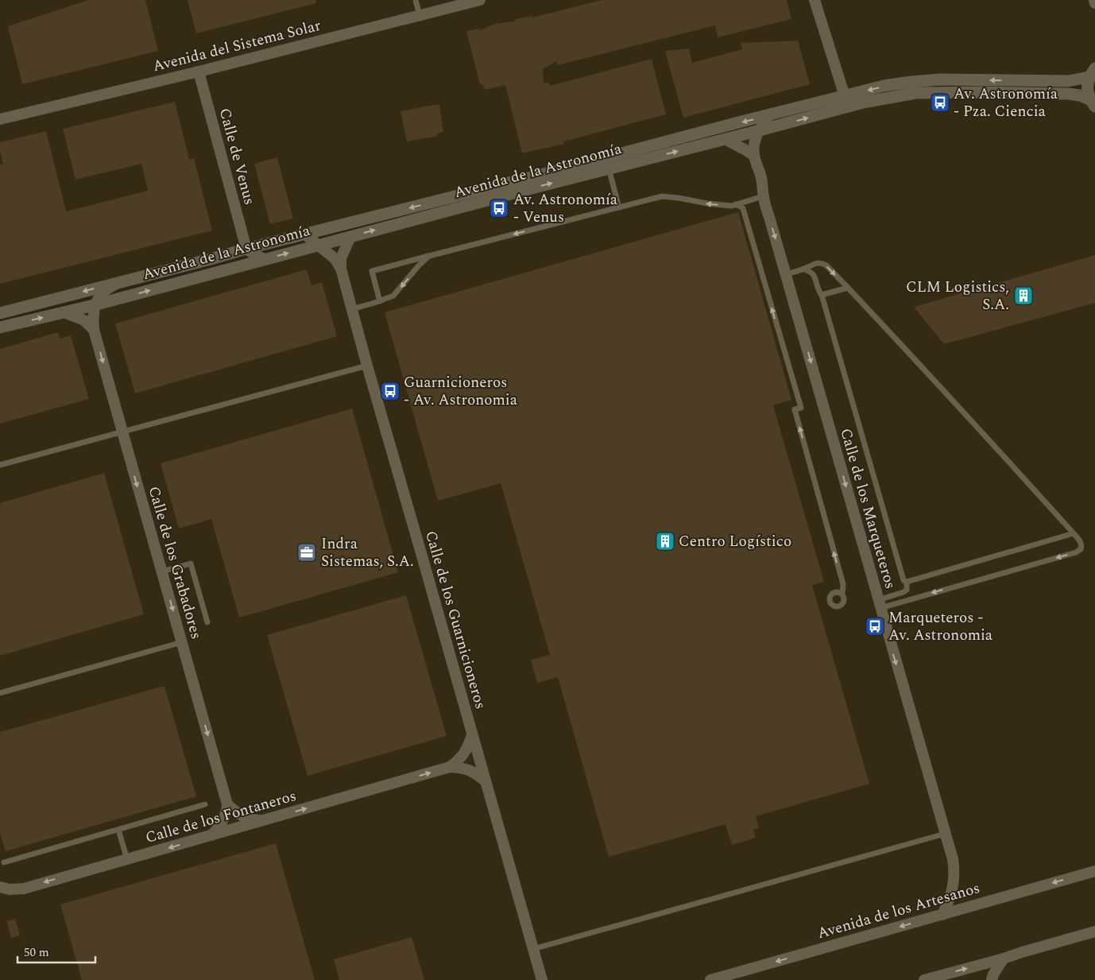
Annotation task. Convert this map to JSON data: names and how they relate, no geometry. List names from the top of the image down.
{
  "streets": {
    "street": [
      "Avenida del Sistema Solar",
      "Calle de Venus",
      "Avenida de la Astronomía",
      "Calle de los Marqueteros",
      "Calle de los Grabadores",
      "Calle de los Guarnicioneros",
      "Calle de los Fontaneros",
      "Avenida de los Artesanos"
    ]
  },
  "crossings": [
    ["Avenida del Sistema Solar", "Calle de Venus"],
    ["Calle de Venus", "Avenida de la Astronomía"],
    ["Avenida de la Astronomía", "Calle de los Marqueteros"],
    ["Avenida de la Astronomía", "Calle de los Grabadores"],
    ["Avenida de la Astronomía", "Calle de los Guarnicioneros"],
    ["Calle de los Marqueteros", "Avenida de los Artesanos"],
    ["Calle de los Guarnicioneros", "Calle de los Fontaneros"]
  ],
  "one_way": ["Calle de los Marqueteros", "Calle de los Grabadores"],
  "places": {
    "bus stop": [
      "Av. Astronomía - Pza. Ciencia",
      "Av. Astronomía - Venus",
      "Guarnicioneros - Av. Astronomia",
      "Marqueteros - Av. Astronomia"
    ],
    "building": ["CLM Logistics, S.A.", "Centro Logístico"],
    "office": ["Indra Sistemas, S.A."]
  },
  "scale_bar": "50 m"
}
